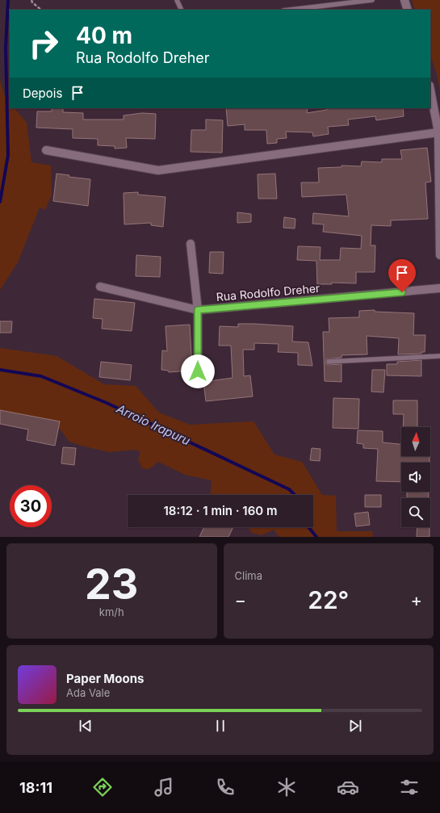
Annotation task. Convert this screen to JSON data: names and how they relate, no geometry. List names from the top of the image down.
{
  "streets": {
    "street": ["Rua Rodolfo Dreher"]
  },
  "water": ["Arroio Irapuru"],
  "north": "top",
  "page": {
    "turn": ["40 m", "Rua Rodolfo Dreher"],
    "then": "Depois",
    "limit": "30",
    "trip": "18:12 · 1 min · 160 m",
    "tile": [
      ["23", "km/h"],
      "Clima"
    ],
    "heat": ["−", "22°", "+"],
    "song": ["Paper Moons", "Ada Vale"],
    "tabs": "18:11"
  }
}
